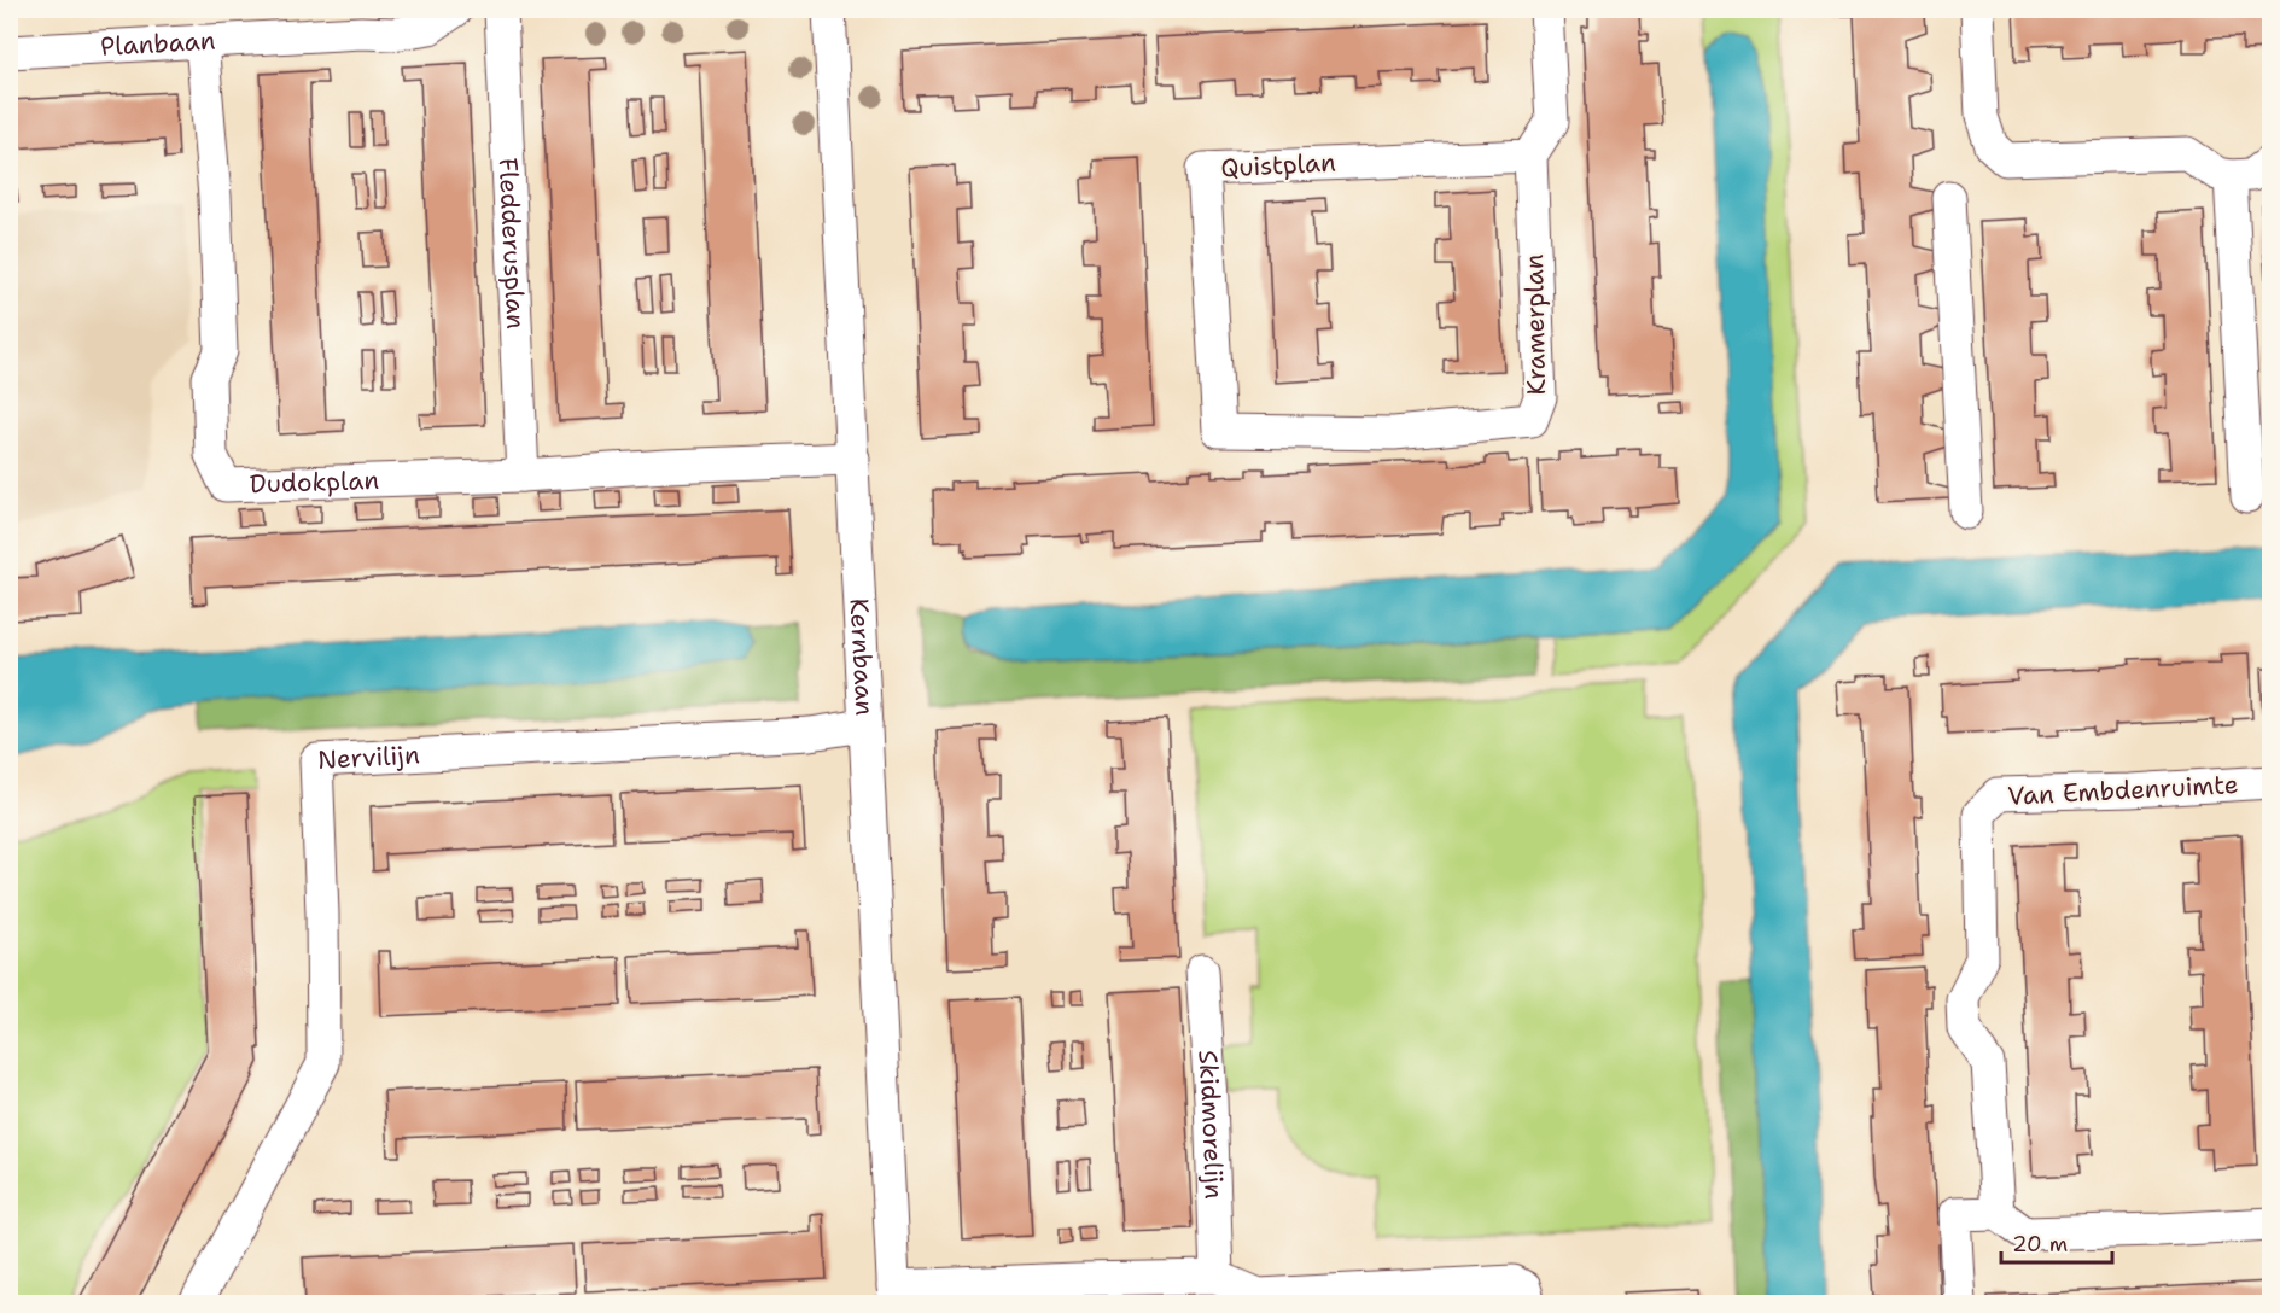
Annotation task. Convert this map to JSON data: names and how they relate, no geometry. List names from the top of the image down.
{
  "streets": {
    "street": [
      "Planbaan",
      "Quistplan",
      "Fledderusplan",
      "Kramerplan",
      "Dudokplan",
      "Kernbaan",
      "Nervilijn",
      "Van Embdenruimte",
      "Skidmorelijn"
    ]
  },
  "crossings": [
    ["Planbaan", "Dudokplan"],
    ["Quistplan", "Kramerplan"],
    ["Fledderusplan", "Dudokplan"],
    ["Dudokplan", "Kernbaan"],
    ["Kernbaan", "Nervilijn"]
  ],
  "scale_bar": "20 m"
}
